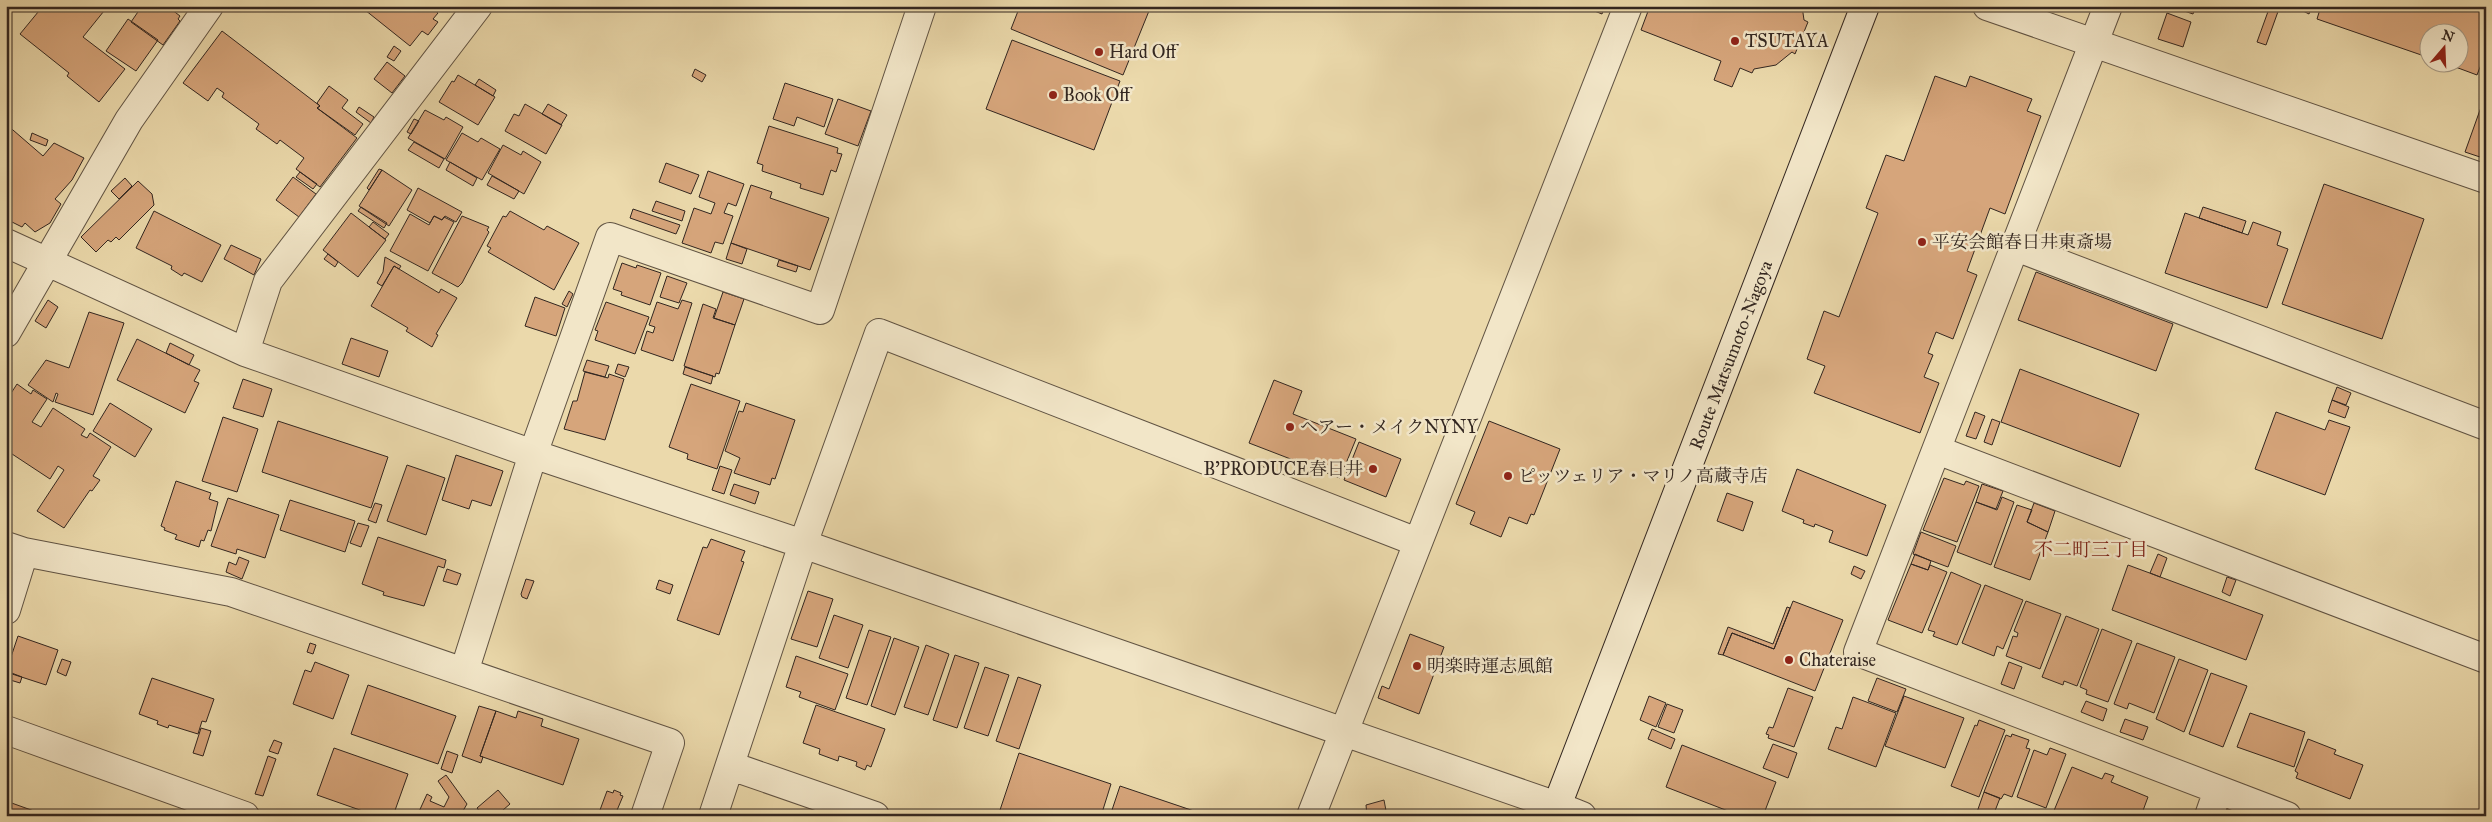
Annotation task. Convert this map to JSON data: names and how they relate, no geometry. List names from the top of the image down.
{
  "streets": {
    "street": ["Route Matsumoto-Nagoya"]
  },
  "districts": ["不二町三丁目"],
  "places": [
    "TSUTAYA",
    "Hard Off",
    "Book Off",
    "平安会館春日井東斎場",
    "ヘアー・メイクNYNY",
    "B'PRODUCE春日井",
    "ピッツェリア・マリノ高蔵寺店",
    "Chateraise",
    "明楽時運志風館"
  ],
  "north": "top"
}
